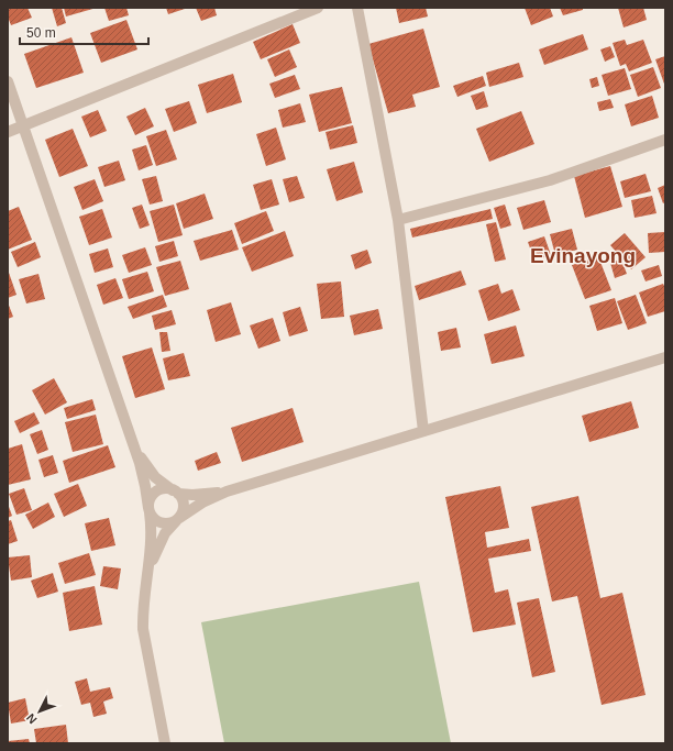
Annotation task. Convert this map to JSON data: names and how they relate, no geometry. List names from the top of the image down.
{
  "districts": ["Evinayong"],
  "scale_bar": "50 m",
  "north": "bottom left"
}
